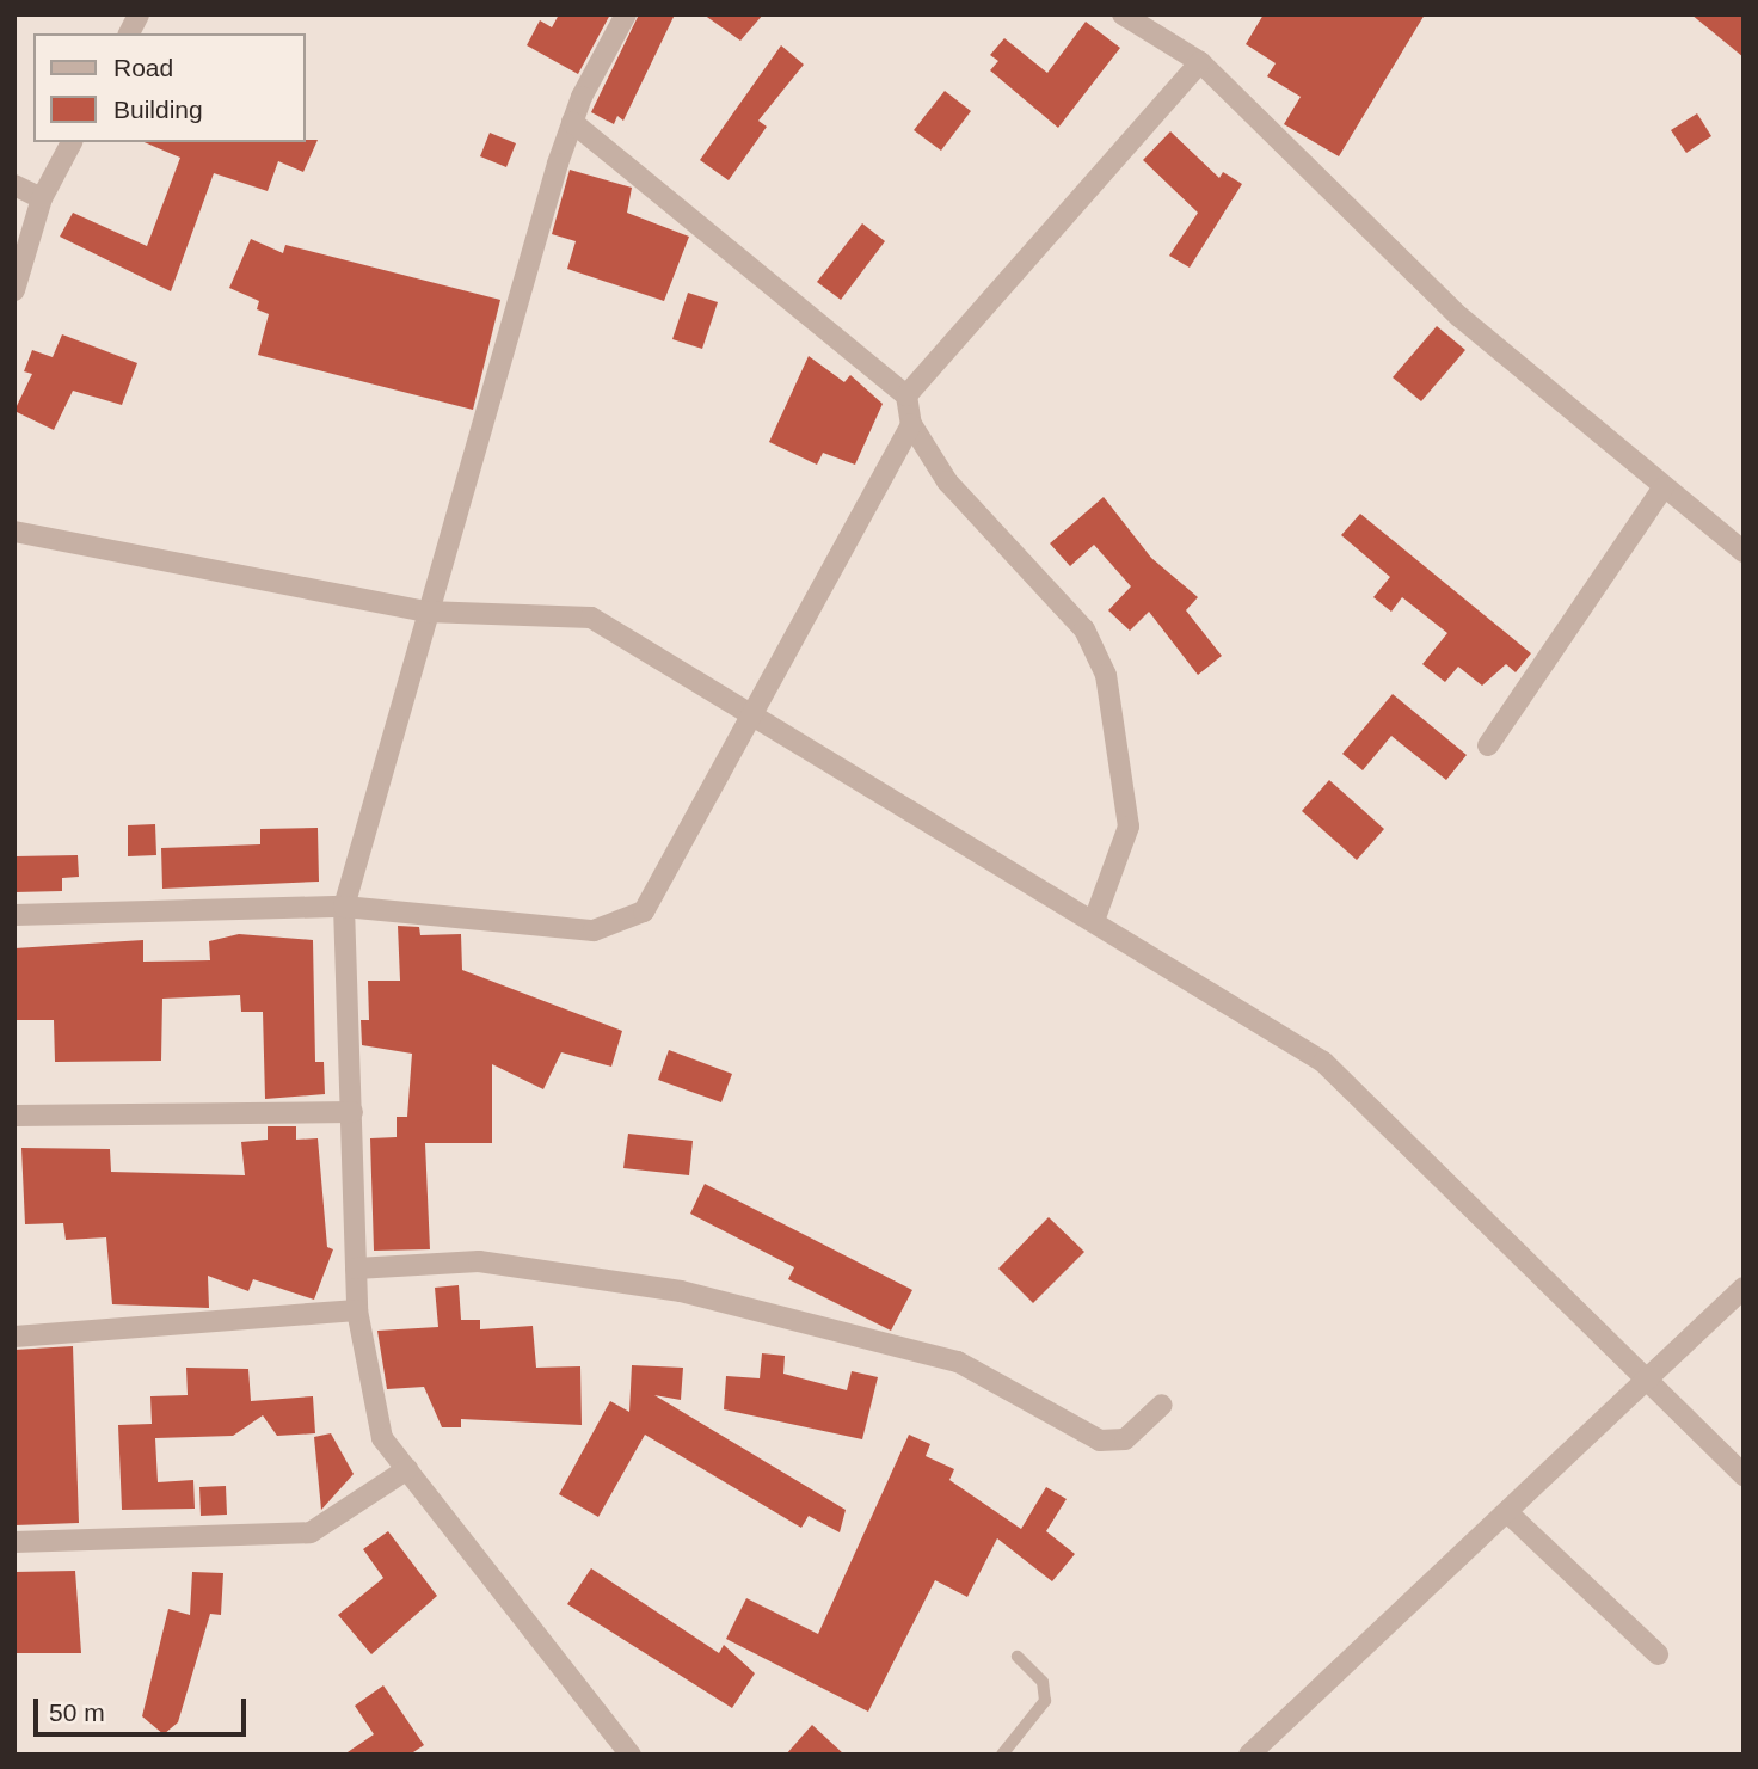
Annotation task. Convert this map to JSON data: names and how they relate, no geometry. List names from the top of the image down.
{
  "legend": ["Road", "Building"],
  "scale_bar": "50 m"
}
